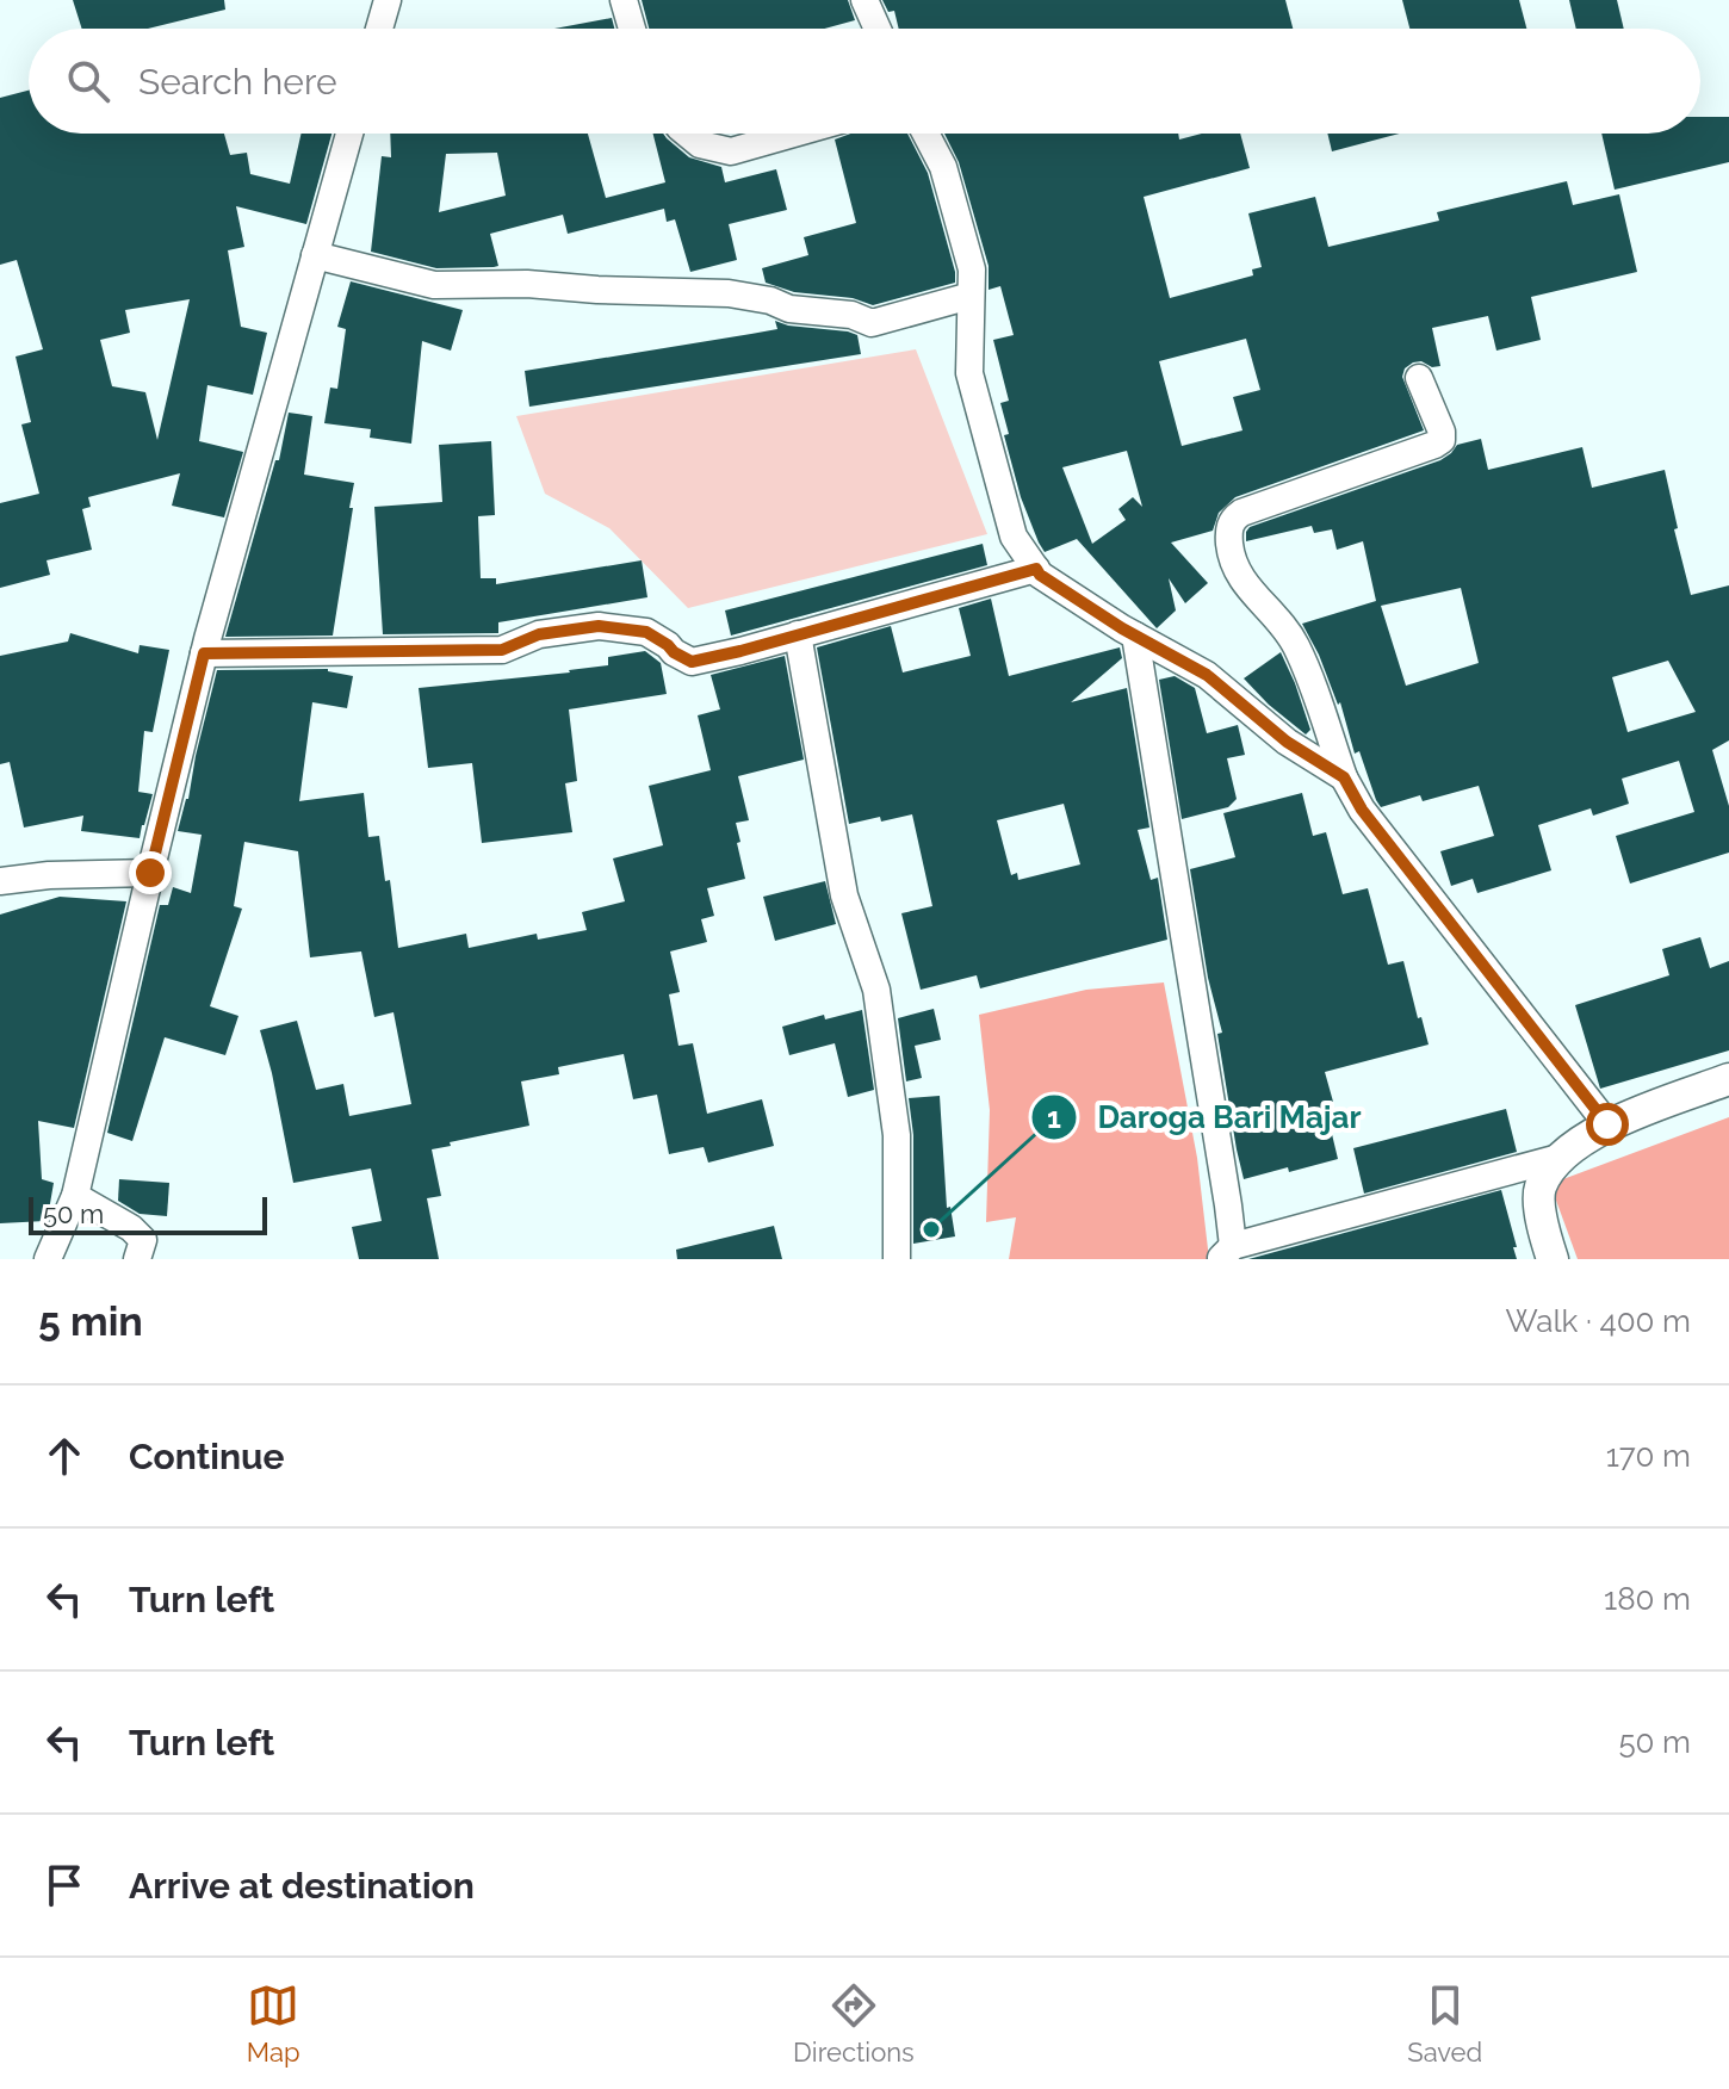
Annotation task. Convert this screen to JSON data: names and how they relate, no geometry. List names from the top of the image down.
{
  "places": ["Daroga Bari Majar"],
  "scale_bar": "50 m",
  "page": {
    "search": "Search here",
    "scale": "50 m",
    "heading": ["5 min", "Walk · 400 m"],
    "list": [
      ["Continue", "170 m"],
      ["Turn left", "180 m"],
      ["Turn left", "50 m"],
      "Arrive at destination"
    ],
    "nav": ["Map", "Directions", "Saved"]
  }
}
